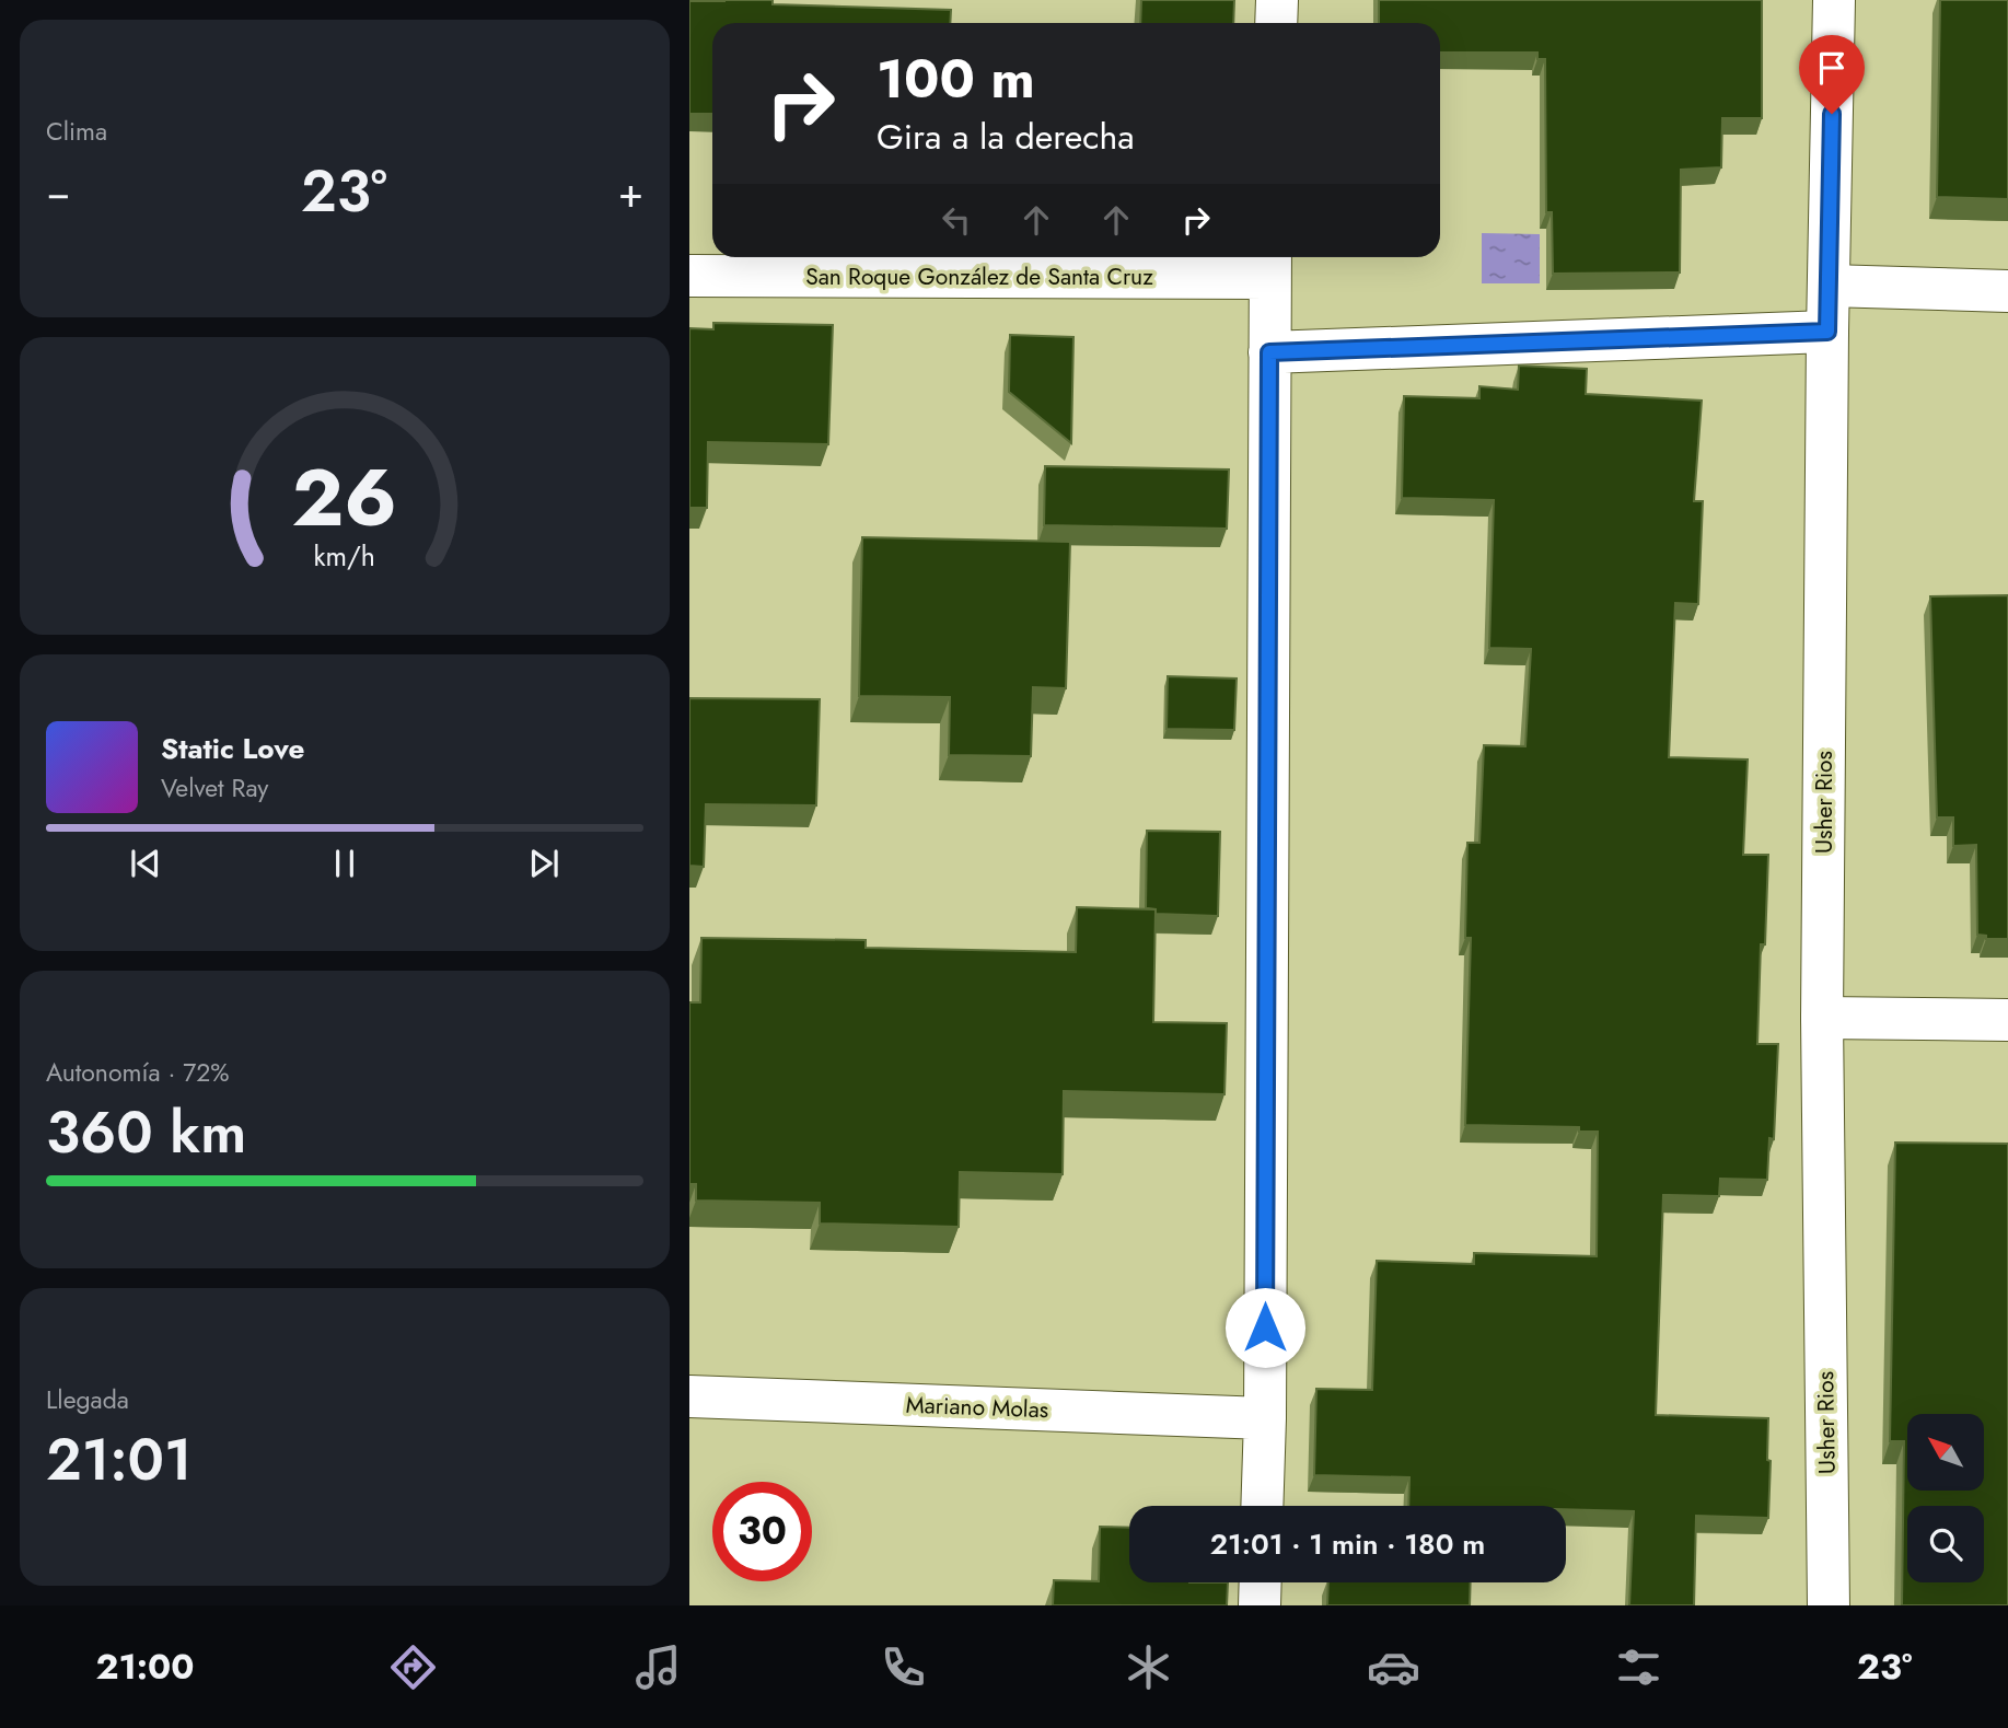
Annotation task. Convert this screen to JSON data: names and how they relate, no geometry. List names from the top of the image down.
{
  "streets": {
    "street": ["San Roque González de Santa Cruz", "Usher Rios", "Mariano Molas"]
  },
  "north": "top left",
  "page": {
    "tile": [
      "Clima",
      ["Autonomía · 72%", "360 km"],
      ["Llegada", "21:01"]
    ],
    "turn": ["100 m", "Gira a la derecha"],
    "heat": ["−", "23°", "+"],
    "song": ["Static Love", "Velvet Ray"],
    "limit": "30",
    "trip": "21:01 · 1 min · 180 m",
    "tabs": ["21:00", "23°"],
    "gauge": ["26", "km/h"]
  }
}
